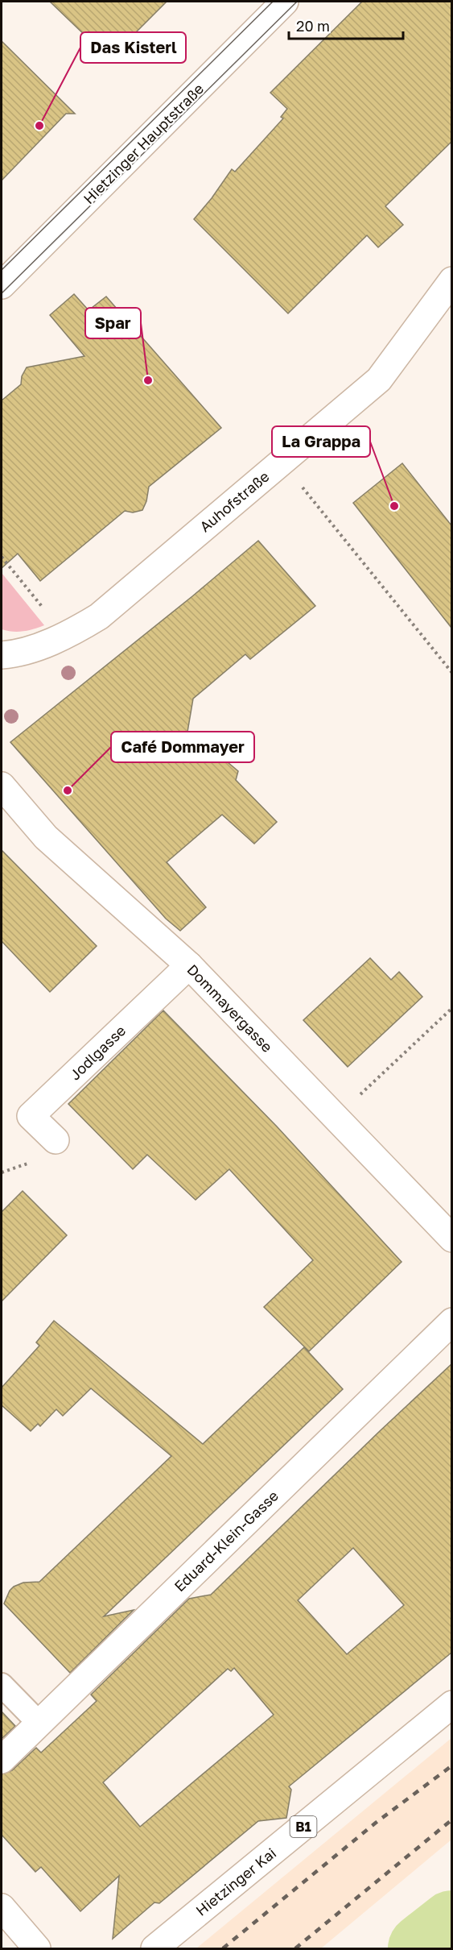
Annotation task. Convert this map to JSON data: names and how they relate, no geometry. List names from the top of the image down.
{
  "streets": {
    "street": [
      "Hietzinger Hauptstraße",
      "Auhofstraße",
      "Dommayergasse",
      "Jodlgasse",
      "Eduard-Klein-Gasse",
      "B1",
      "Hietzinger Kai"
    ]
  },
  "crossings": [
    ["Dommayergasse", "Jodlgasse"]
  ],
  "places": [
    "Das Kisterl",
    "Spar",
    "La Grappa",
    "Café Dommayer"
  ],
  "scale_bar": "20 m"
}
